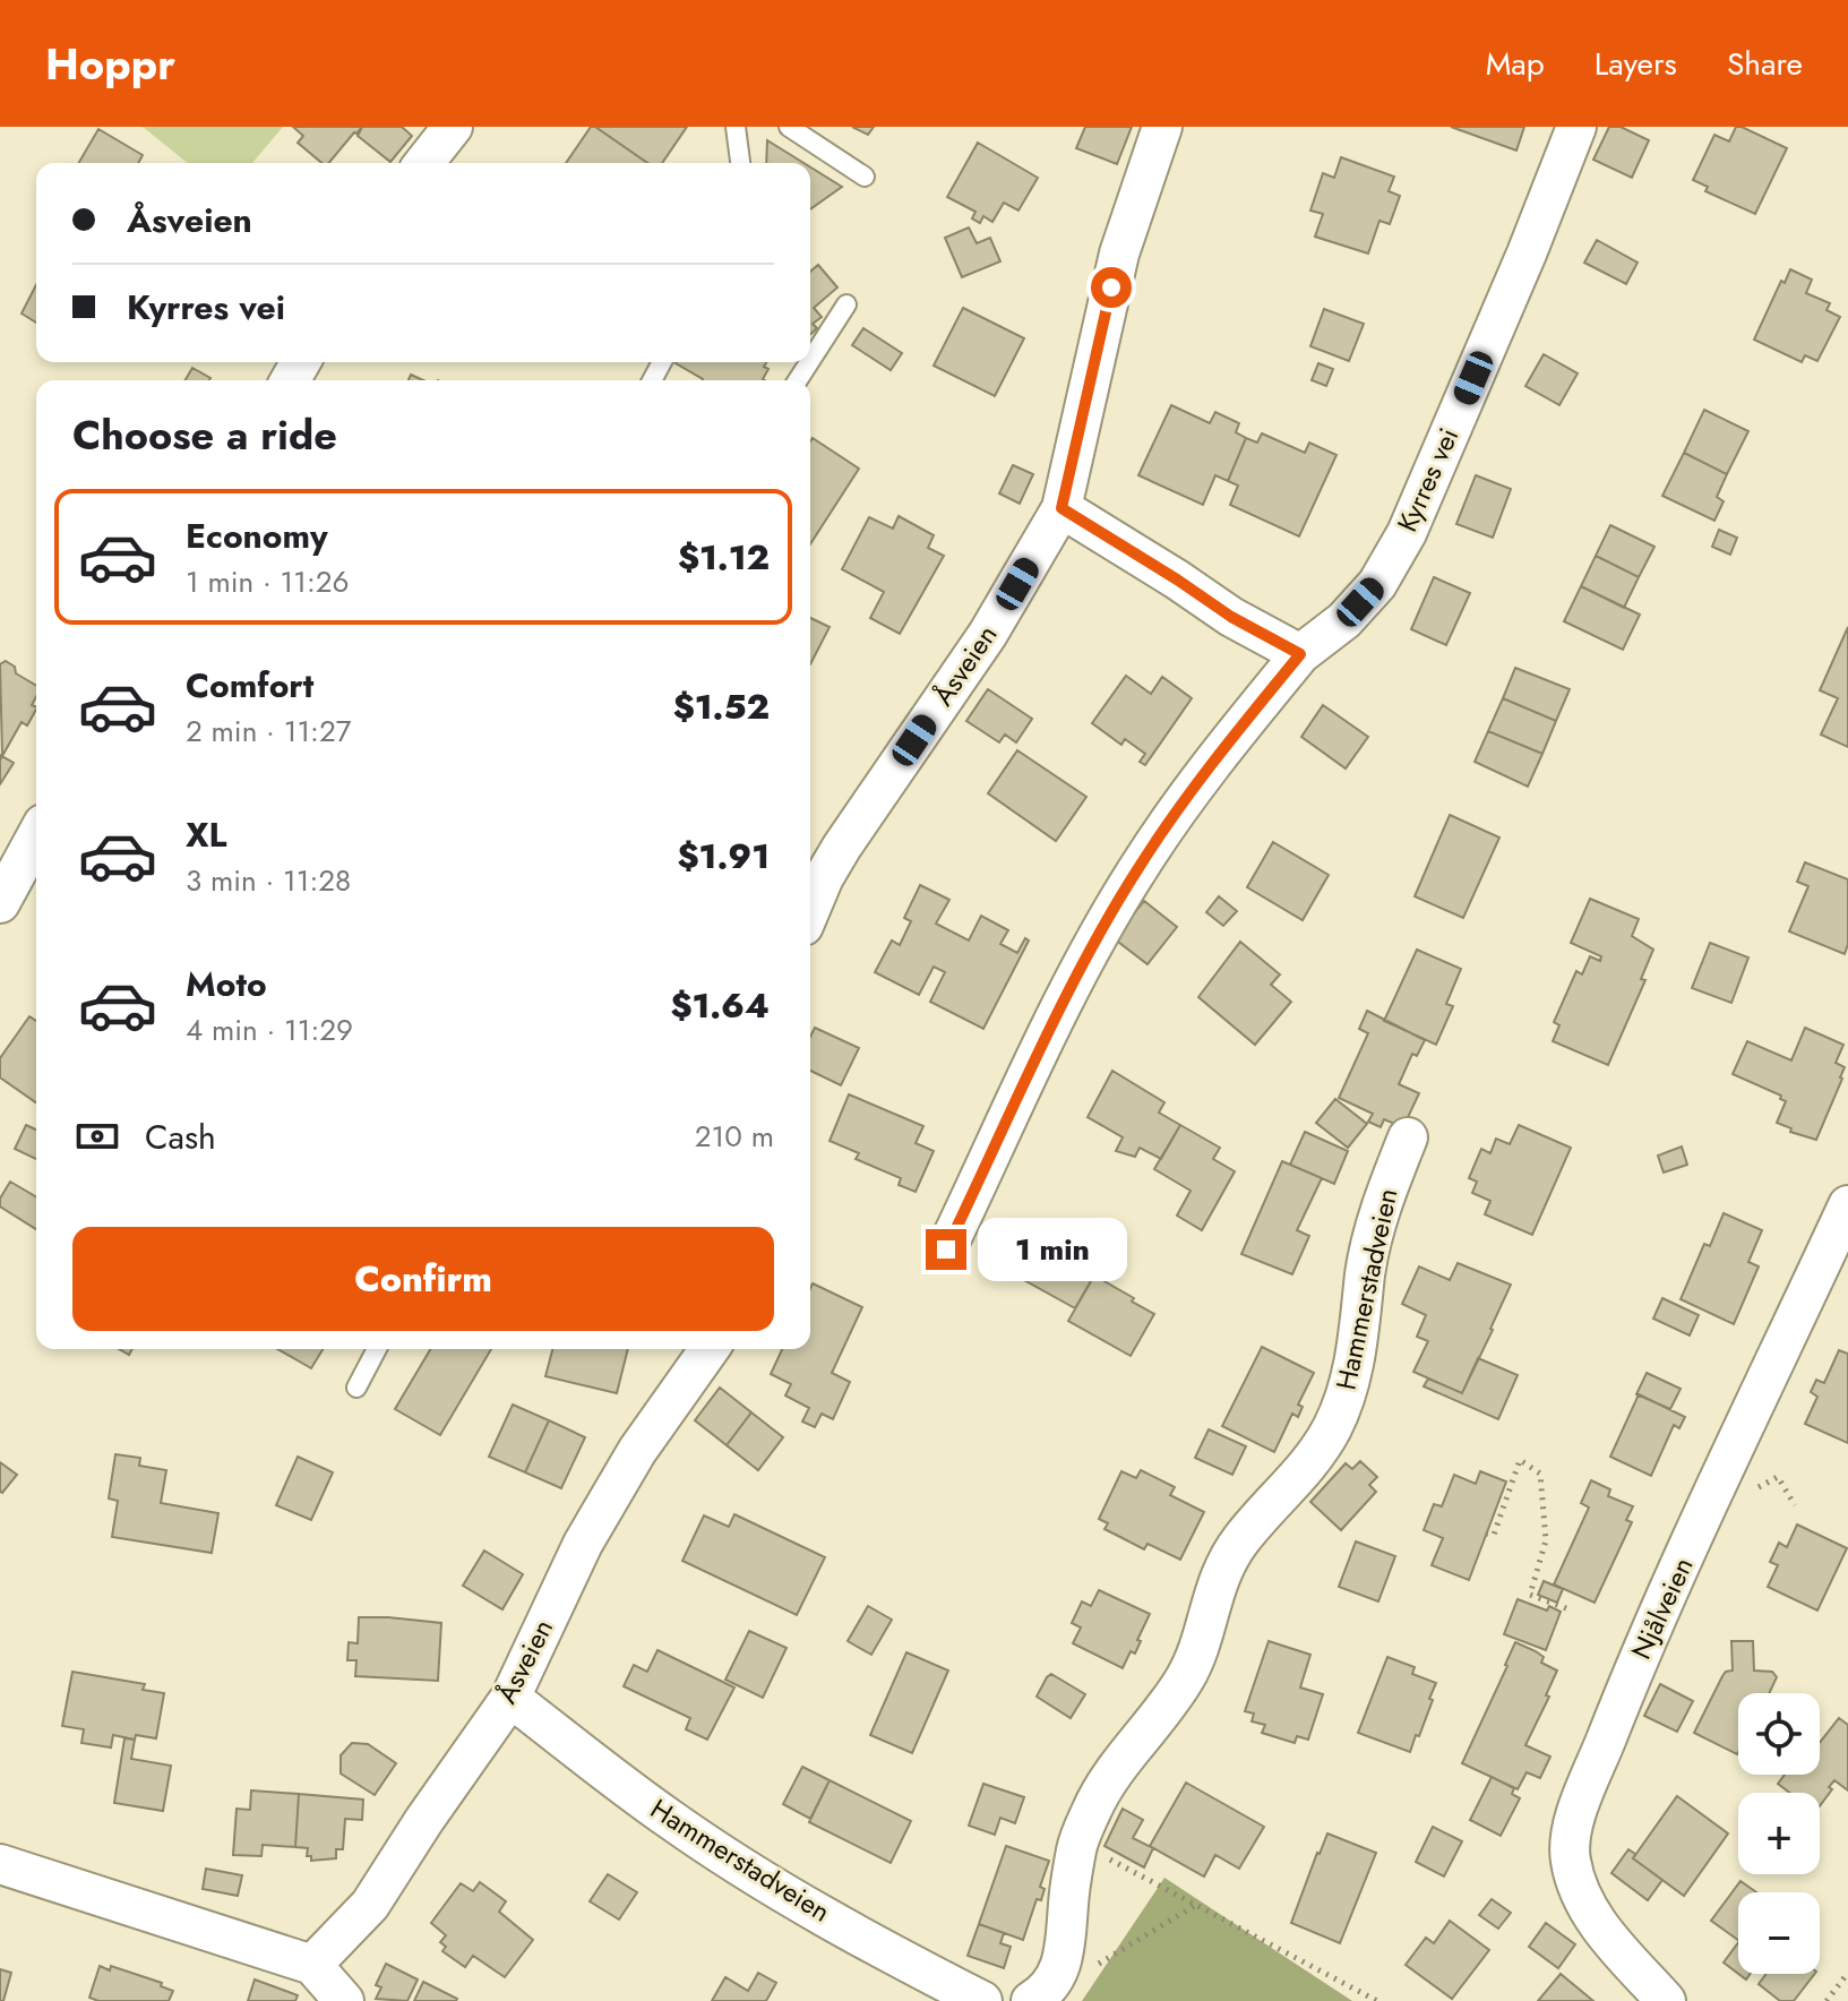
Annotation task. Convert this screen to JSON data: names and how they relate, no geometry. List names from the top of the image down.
{
  "streets": {
    "street": [
      "Kyrres vei",
      "Åsveien",
      "Hammerstadveien",
      "Njålveien"
    ]
  },
  "crossings": [
    ["Åsveien", "Hammerstadveien"]
  ],
  "page": {
    "header": "Hoppr",
    "nav": ["Map", "Layers", "Share"],
    "banner": ["Åsveien", "Kyrres vei"],
    "heading": "Choose a ride",
    "list": [
      {
        "name": "Economy",
        "note": "1 min · 11:26",
        "value": "$1.12"
      },
      {
        "name": "Comfort",
        "note": "2 min · 11:27",
        "value": "$1.52"
      },
      {
        "name": "XL",
        "note": "3 min · 11:28",
        "value": "$1.91"
      },
      {
        "name": "Moto",
        "note": "4 min · 11:29",
        "value": "$1.64"
      }
    ],
    "pay": ["Cash", "210 m"],
    "buttons": "Confirm",
    "bubble": "1 min",
    "map_buttons": ["+", "−"]
  }
}
